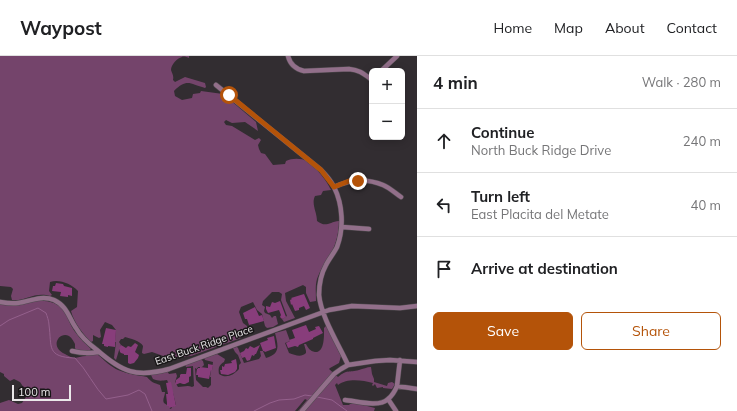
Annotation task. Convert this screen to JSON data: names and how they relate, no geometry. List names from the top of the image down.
{
  "streets": {
    "street": ["East Buck Ridge Place"]
  },
  "scale_bar": "100 m",
  "page": {
    "header": "Waypost",
    "nav": [
      "Home",
      "Map",
      "About",
      "Contact"
    ],
    "heading": ["4 min", "Walk · 280 m"],
    "map_buttons": ["+", "−"],
    "list": [
      ["Continue", "North Buck Ridge Drive", "240 m"],
      ["Turn left", "East Placita del Metate", "40 m"],
      "Arrive at destination"
    ],
    "buttons": ["Save", "Share"],
    "scale": "100 m"
  }
}
